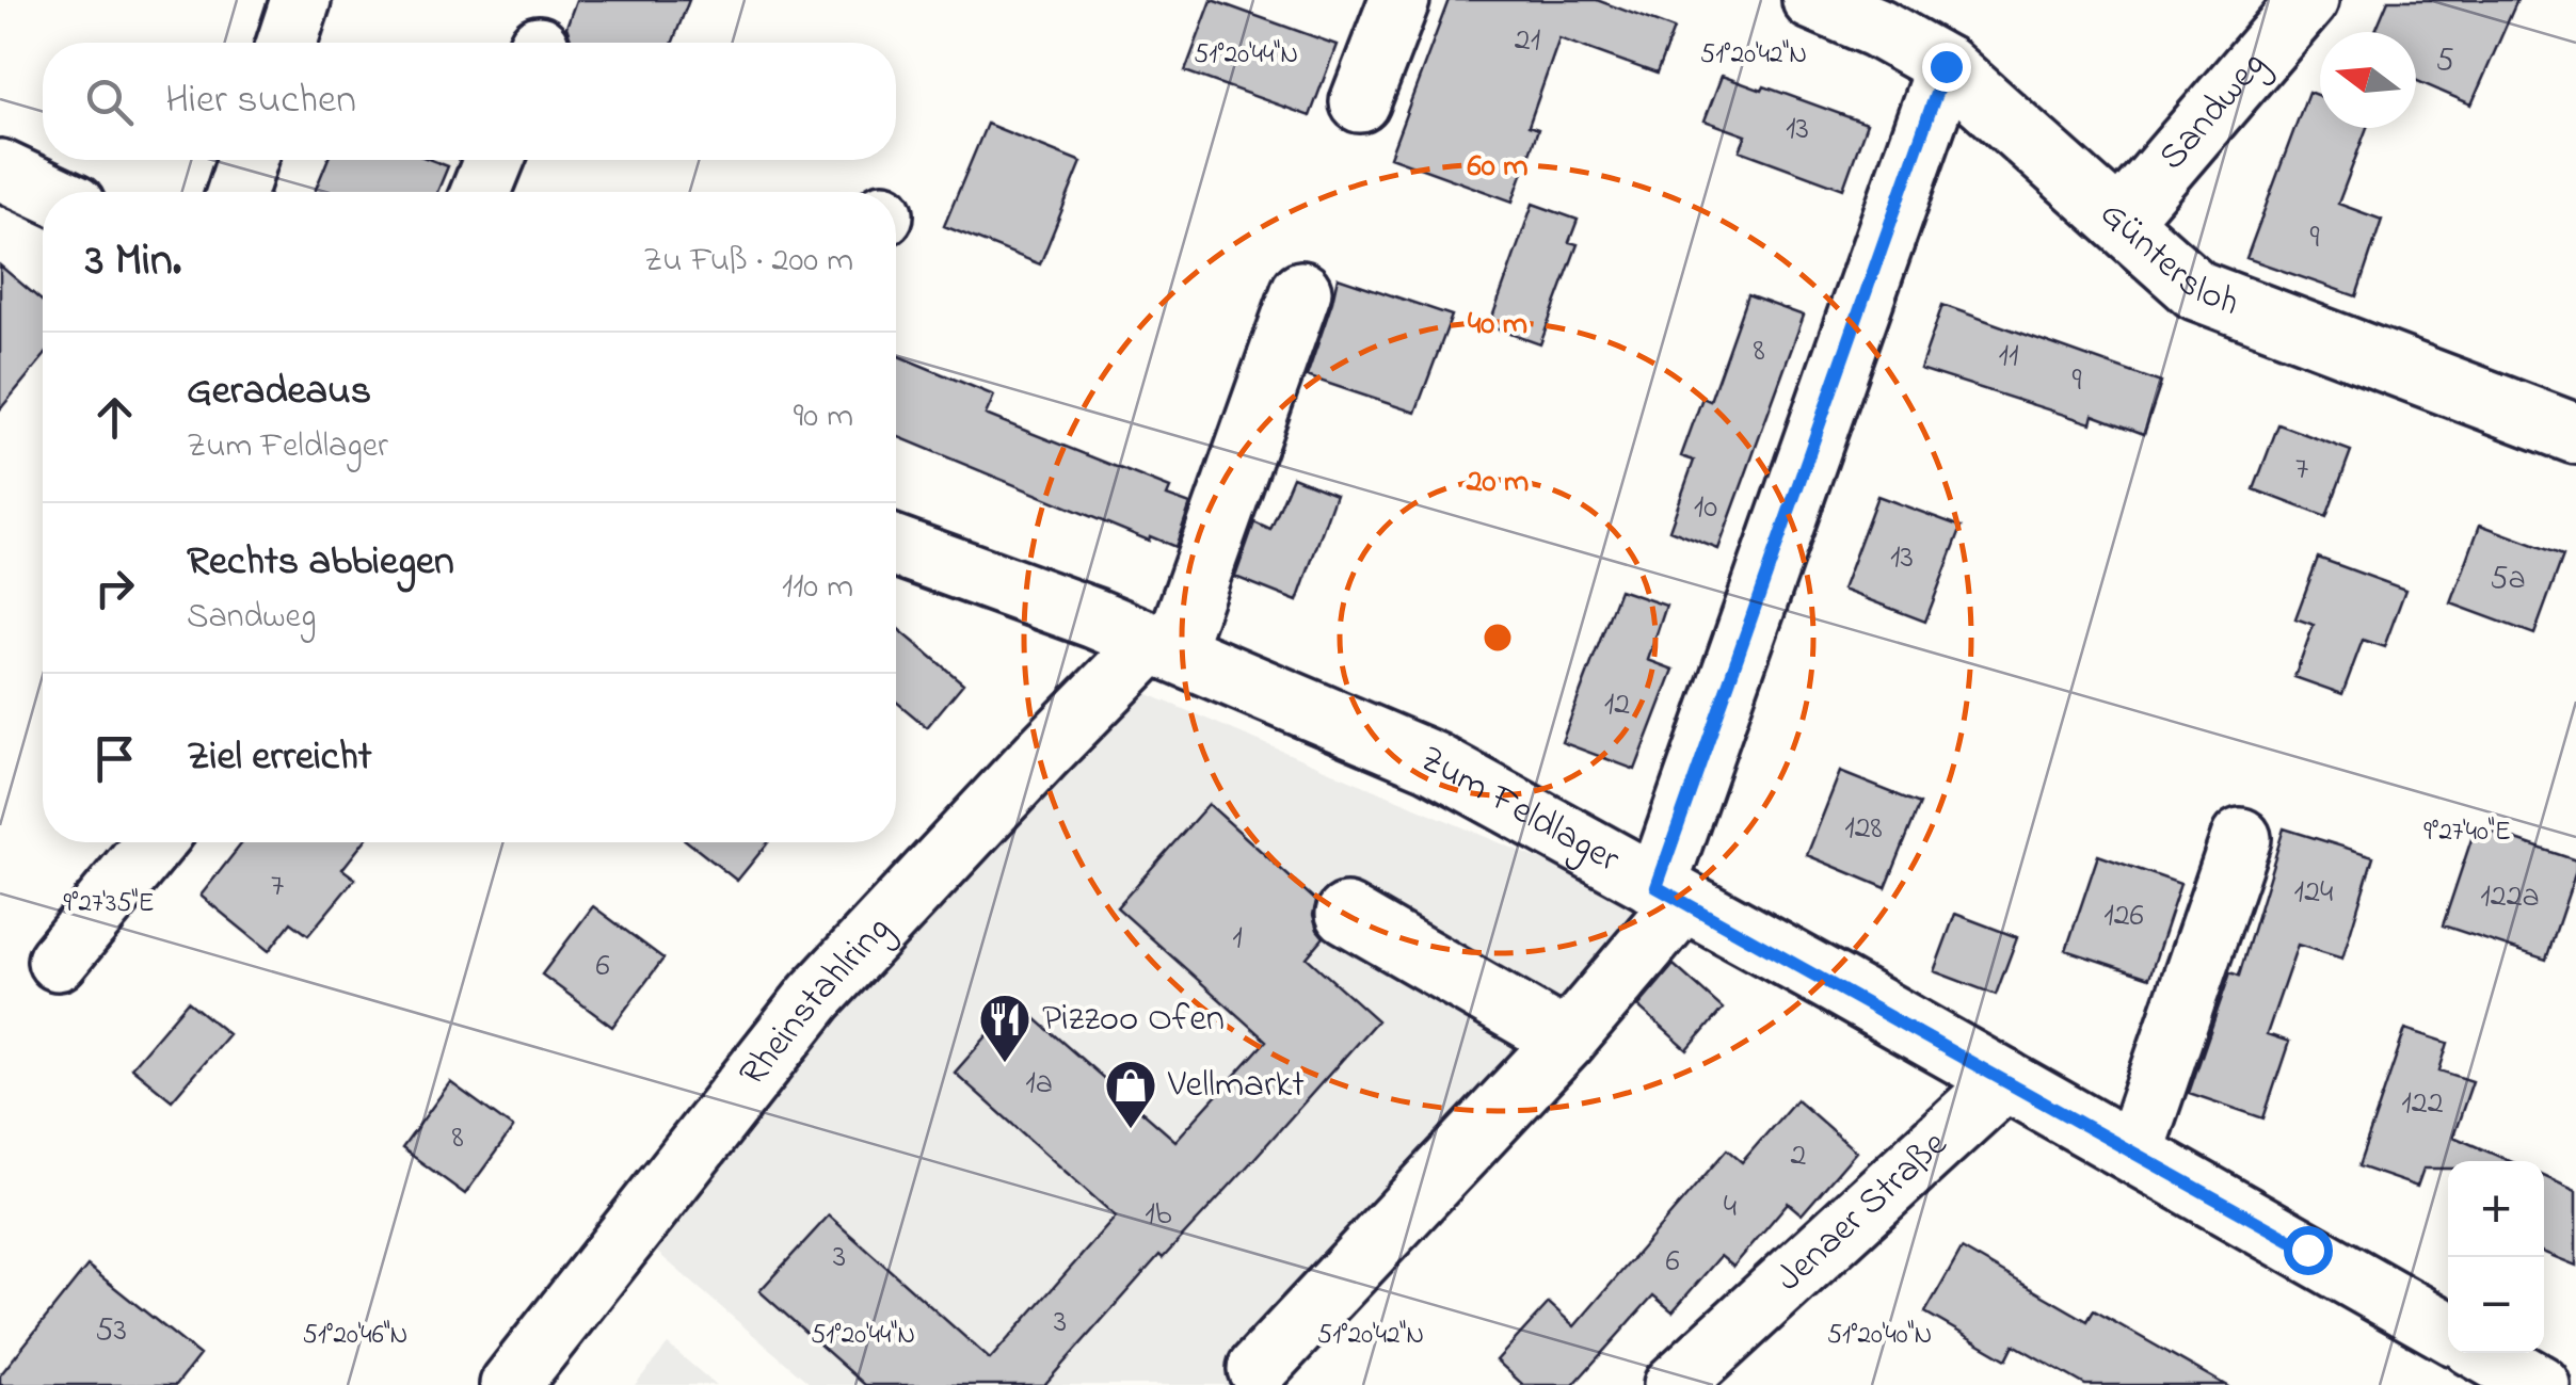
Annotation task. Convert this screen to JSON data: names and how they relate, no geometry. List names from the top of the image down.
{
  "streets": {
    "street": [
      "Sandweg",
      "Güntersloh",
      "Zum Feldlager",
      "Rheinstahlring",
      "Jenaer Straße"
    ]
  },
  "crossings": [
    ["Sandweg", "Güntersloh"],
    ["Zum Feldlager", "Rheinstahlring"],
    ["Zum Feldlager", "Jenaer Straße"]
  ],
  "places": {
    "restaurant": ["Pizzoo Ofen"],
    "shop": ["Vellmarkt"]
  },
  "house_numbers": [
    "21",
    "5",
    "13",
    "9",
    "8",
    "11",
    "9",
    "7",
    "10",
    "13",
    "5a",
    "12",
    "128",
    "7",
    "124",
    "122a",
    "126",
    "1",
    "6",
    "1a",
    "122",
    "8",
    "2",
    "4",
    "1b",
    "3",
    "6",
    "3",
    "53"
  ],
  "north": "left",
  "page": {
    "search": "Hier suchen",
    "heading": ["3 Min.", "Zu Fuß · 200 m"],
    "list": [
      ["Geradeaus", "Zum Feldlager", "90 m"],
      ["Rechts abbiegen", "Sandweg", "110 m"],
      "Ziel erreicht"
    ],
    "map_buttons": ["+", "−"]
  },
  "coordinates": [
    "51°20'44\"N",
    "51°20'42\"N",
    "9°27'40\"E",
    "9°27'35\"E",
    "51°20'46\"N",
    "51°20'40\"N"
  ],
  "rings": ["60 m", "40 m", "20 m"]
}
